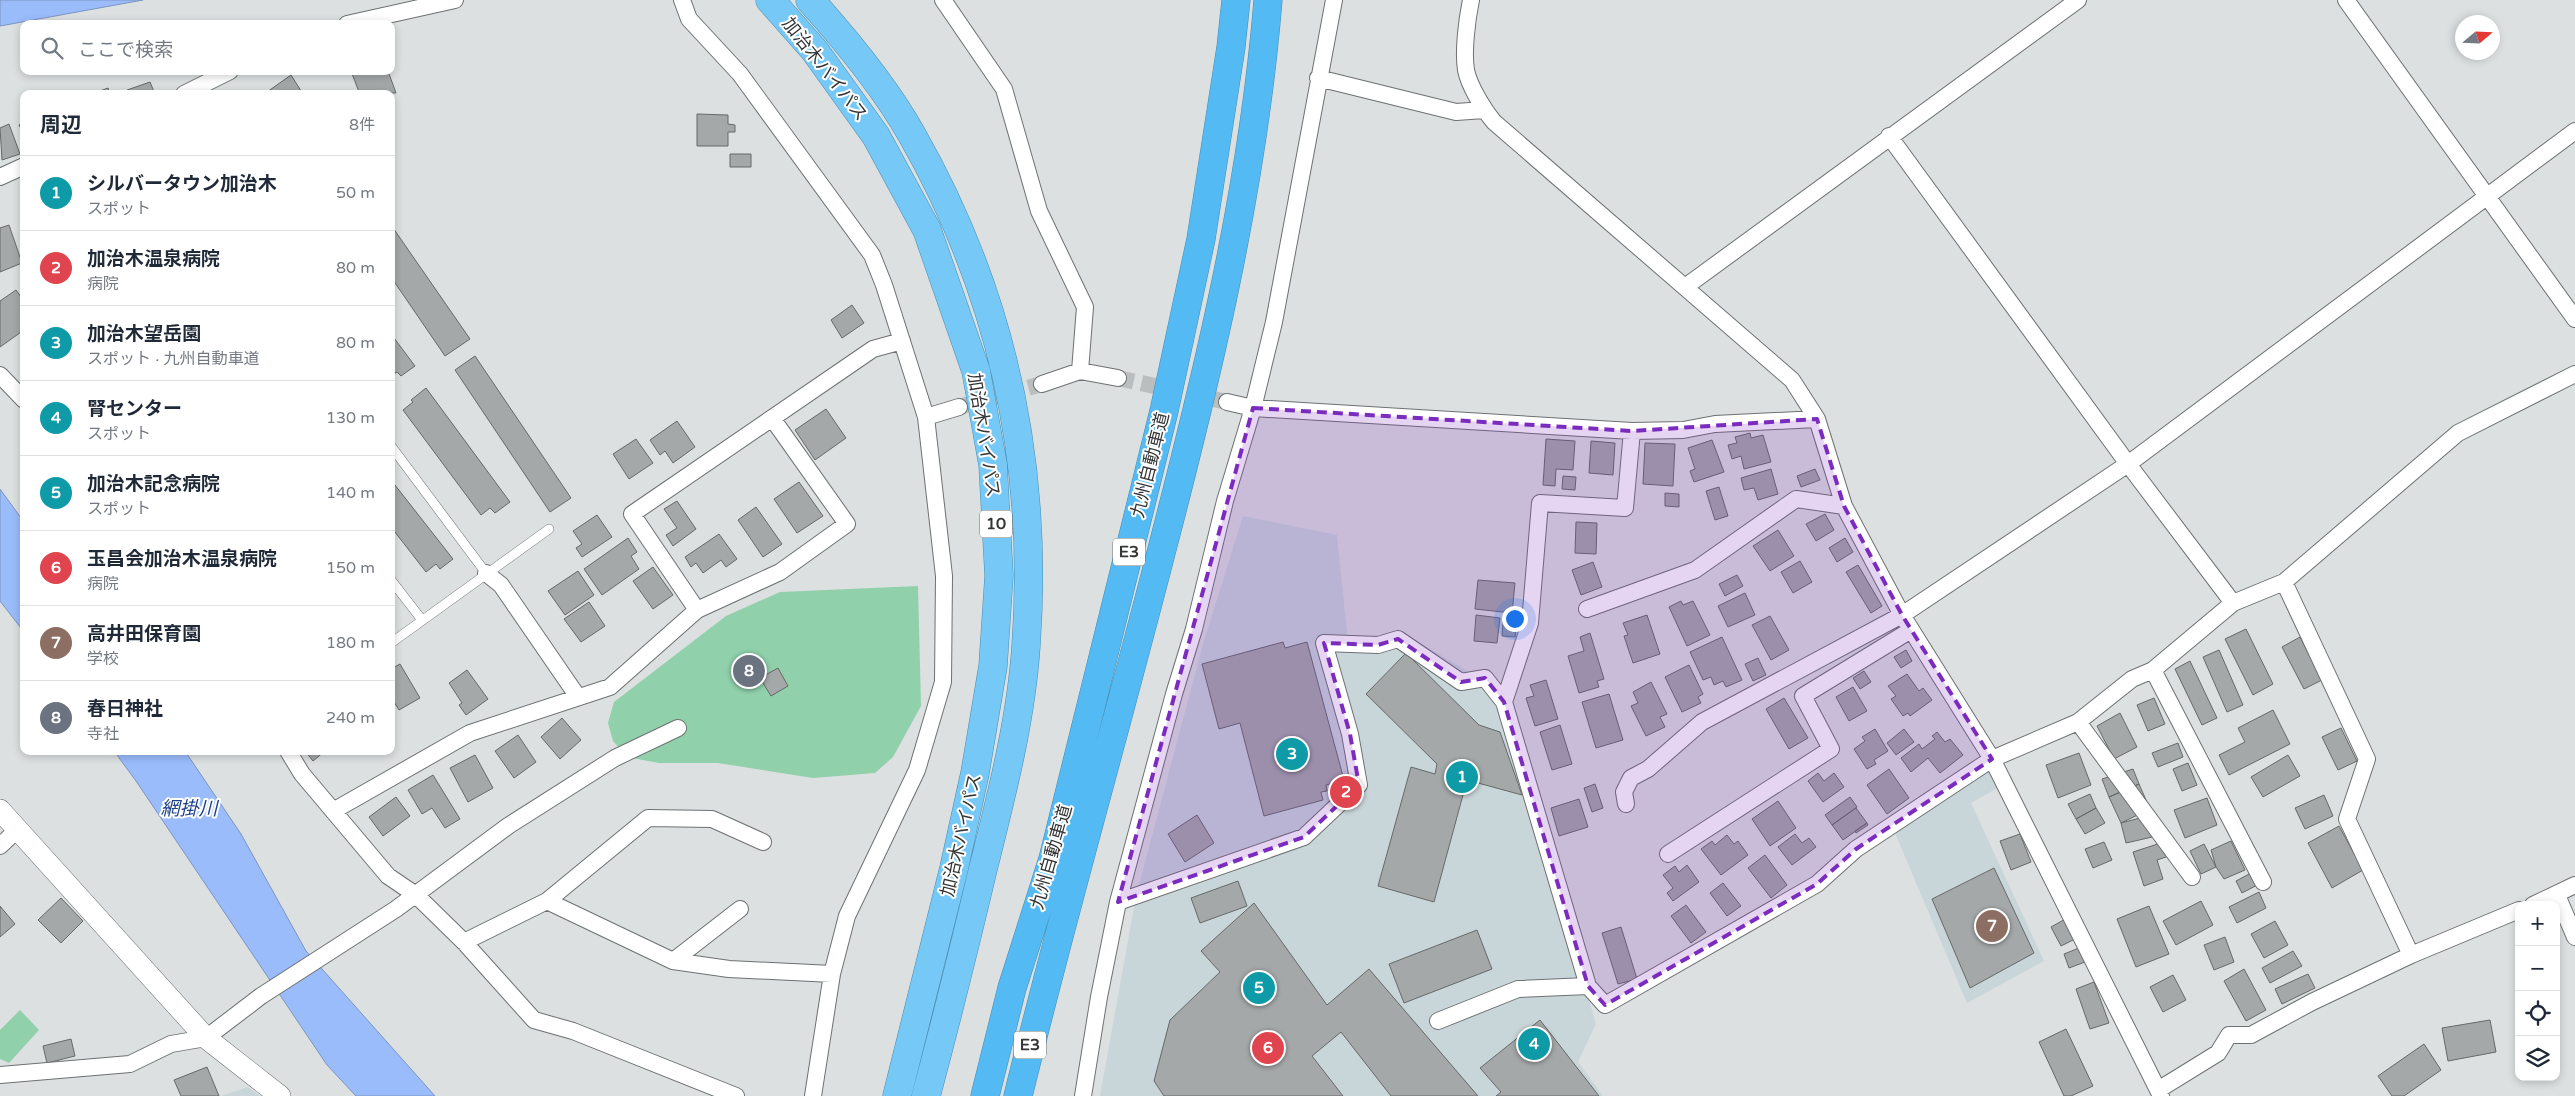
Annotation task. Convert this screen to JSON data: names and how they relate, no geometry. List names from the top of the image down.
{
  "streets": {
    "highway": [
      "加治木バイパス",
      "九州自動車道",
      "10",
      "E3"
    ]
  },
  "water": ["網掛川"],
  "north": "right",
  "page": {
    "search": "ここで検索",
    "heading": ["周辺", "8件"],
    "list": [
      {
        "mark": "1",
        "name": "シルバータウン加治木",
        "note": "スポット",
        "value": "50 m"
      },
      {
        "mark": "2",
        "name": "加治木温泉病院",
        "note": "病院",
        "value": "80 m"
      },
      {
        "mark": "3",
        "name": "加治木望岳園",
        "note": "スポット · 九州自動車道",
        "value": "80 m"
      },
      {
        "mark": "4",
        "name": "腎センター",
        "note": "スポット",
        "value": "130 m"
      },
      {
        "mark": "5",
        "name": "加治木記念病院",
        "note": "スポット",
        "value": "140 m"
      },
      {
        "mark": "6",
        "name": "玉昌会加治木温泉病院",
        "note": "病院",
        "value": "150 m"
      },
      {
        "mark": "7",
        "name": "高井田保育園",
        "note": "学校",
        "value": "180 m"
      },
      {
        "mark": "8",
        "name": "春日神社",
        "note": "寺社",
        "value": "240 m"
      }
    ],
    "pins": [
      "8",
      "3",
      "1",
      "2",
      "7",
      "5",
      "4",
      "6"
    ],
    "map_buttons": ["+", "−"]
  }
}
